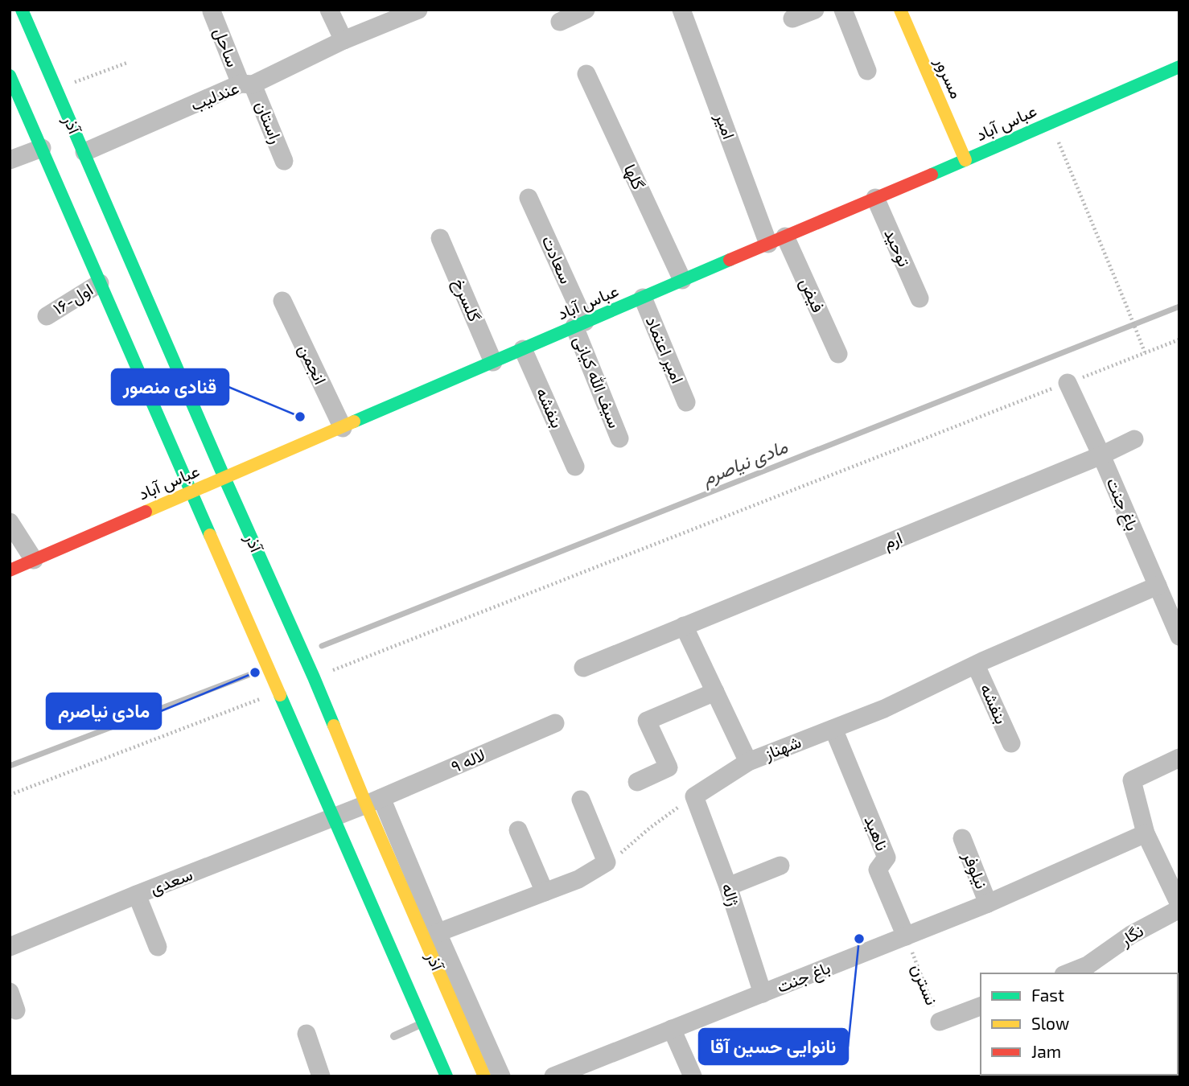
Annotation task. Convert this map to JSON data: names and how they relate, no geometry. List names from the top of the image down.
{
  "streets": {
    "main road": ["مسرور", "عباس آباد", "آذر"],
    "street": [
      "ساحل",
      "عندلیب",
      "راستان",
      "امیر",
      "گلها",
      "توحید",
      "سعادت",
      "فیض",
      "۱۶-اول",
      "گلسرخ",
      "امیر اعتماد",
      "انجمن",
      "سیف الله کیانی",
      "بنفشه",
      "باغ جنت",
      "ارم",
      "شهناز",
      "۹ لاله",
      "ناهید",
      "نیلوفر",
      "سعدی",
      "ژاله",
      "نگار",
      "نسترن"
    ]
  },
  "crossings": [
    ["ساحل", "عندلیب"],
    ["ساحل", "راستان"],
    ["مسرور", "عباس آباد"],
    ["عندلیب", "راستان"],
    ["عندلیب", "آذر"],
    ["عباس آباد", "آذر"],
    ["عباس آباد", "امیر"],
    ["عباس آباد", "گلها"],
    ["عباس آباد", "توحید"],
    ["عباس آباد", "سعادت"],
    ["عباس آباد", "فیض"],
    ["عباس آباد", "گلسرخ"],
    ["عباس آباد", "امیر اعتماد"],
    ["عباس آباد", "انجمن"],
    ["عباس آباد", "سیف الله کیانی"],
    ["عباس آباد", "بنفشه"],
    ["آذر", "۱۶-اول"],
    ["آذر", "۹ لاله"],
    ["آذر", "سعدی"],
    ["سعادت", "سیف الله کیانی"],
    ["بنفشه", "شهناز"],
    ["باغ جنت", "ارم"],
    ["باغ جنت", "شهناز"],
    ["باغ جنت", "ناهید"],
    ["باغ جنت", "نیلوفر"],
    ["باغ جنت", "ژاله"],
    ["باغ جنت", "نسترن"],
    ["شهناز", "ناهید"],
    ["شهناز", "ژاله"],
    ["۹ لاله", "سعدی"],
    ["ناهید", "نسترن"]
  ],
  "water": ["مادی نیاصرم"],
  "places": ["قنادی منصور", "مادی نیاصرم", "نانوایی حسین آقا"],
  "legend": ["Fast", "Slow", "Jam"]
}
